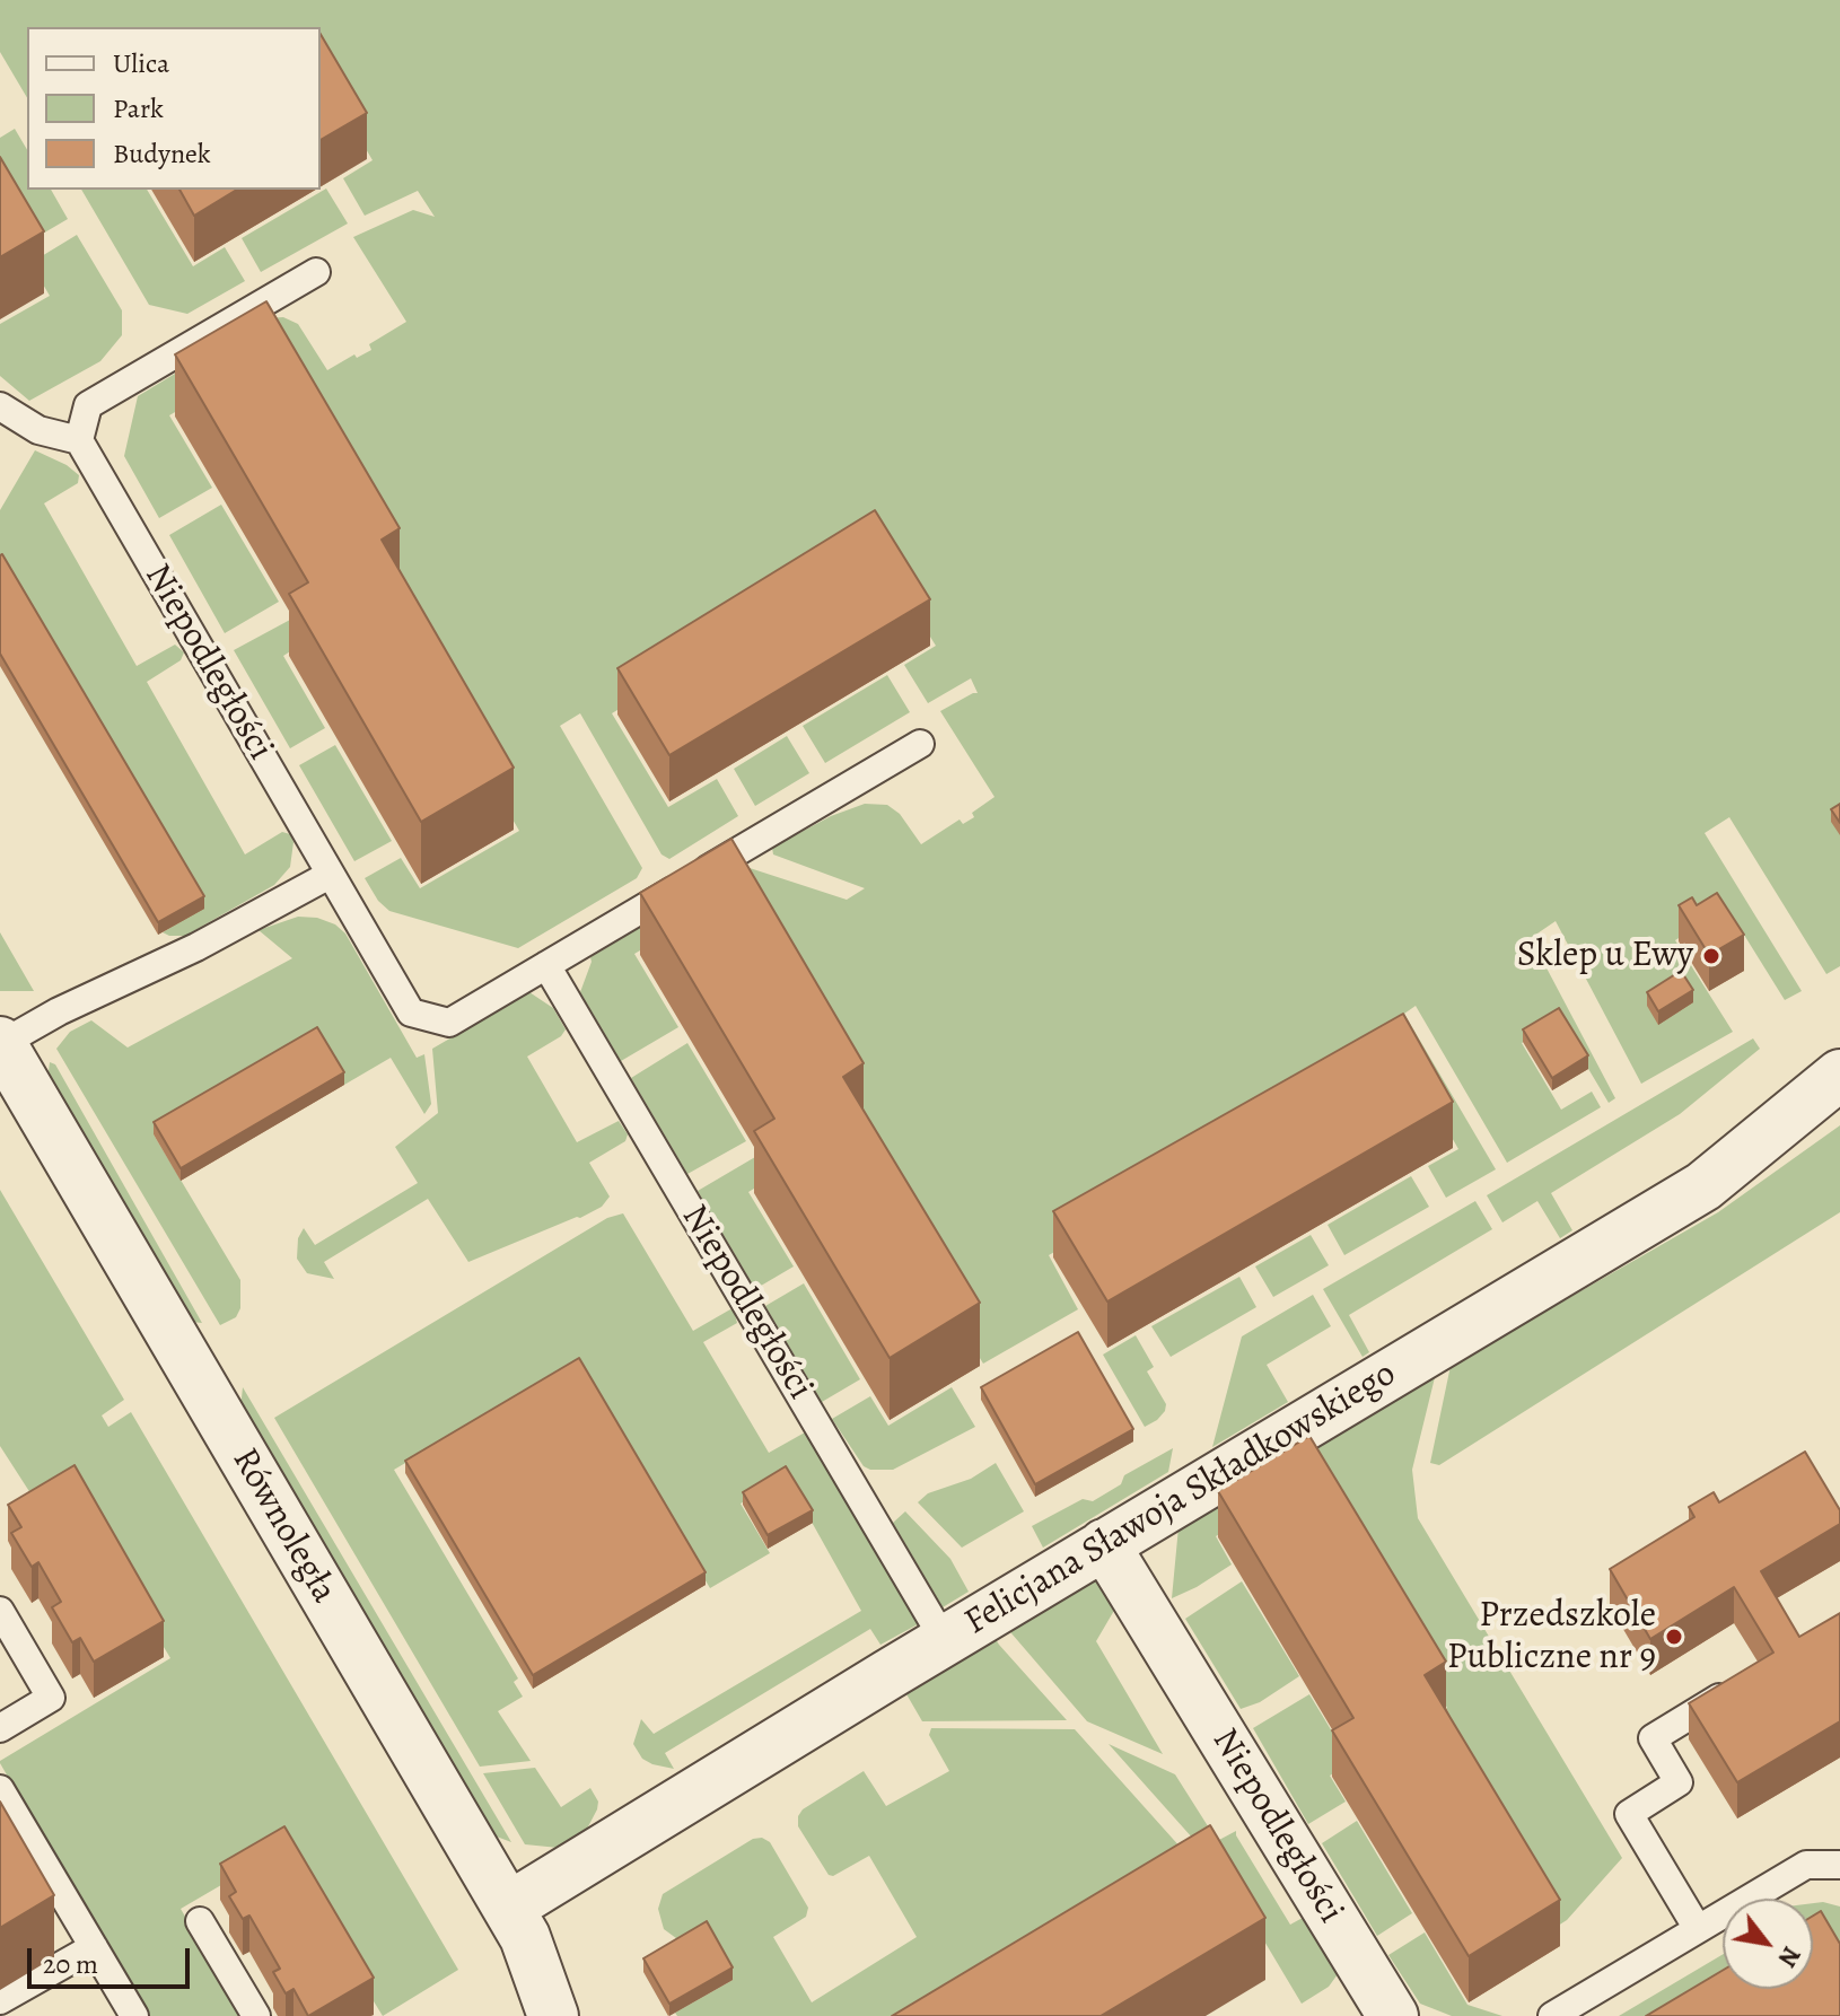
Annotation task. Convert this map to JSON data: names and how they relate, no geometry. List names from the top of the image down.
{
  "streets": {
    "street": ["Niepodległości", "Felicjana Sławoja Składkowskiego", "Równoległa"]
  },
  "crossings": [
    ["Niepodległości", "Felicjana Sławoja Składkowskiego"],
    ["Felicjana Sławoja Składkowskiego", "Równoległa"]
  ],
  "places": ["Sklep u Ewy", "Przedszkole Publiczne nr 9"],
  "legend": ["Ulica", "Park", "Budynek"],
  "scale_bar": "20 m",
  "north": "bottom right"
}
